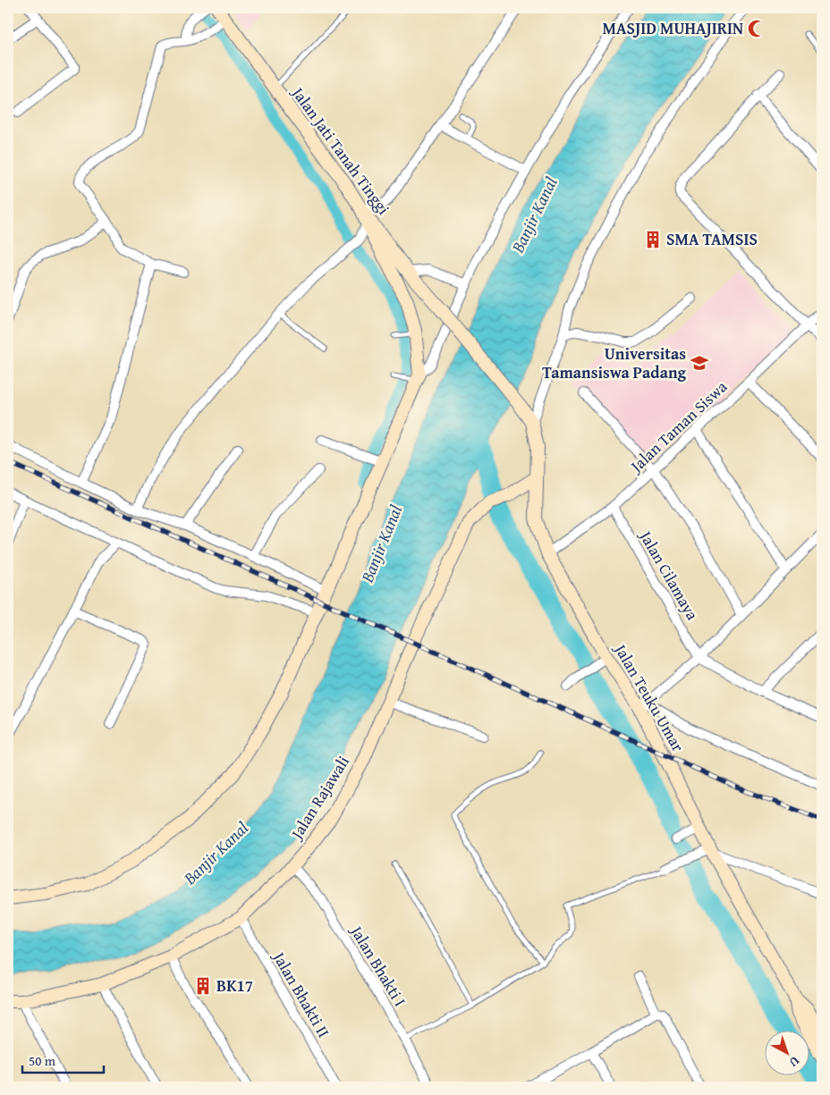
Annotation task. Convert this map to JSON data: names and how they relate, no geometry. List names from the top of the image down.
{
  "streets": {
    "street": [
      "Jalan Jati Tanah Tinggi",
      "Jalan Taman Siswa",
      "Jalan Cilamaya",
      "Jalan Teuku Umar",
      "Jalan Rajawali",
      "Jalan Bhakti I",
      "Jalan Bhakti II"
    ]
  },
  "crossings": [
    ["Jalan Jati Tanah Tinggi", "Jalan Teuku Umar"],
    ["Jalan Taman Siswa", "Jalan Cilamaya"],
    ["Jalan Taman Siswa", "Jalan Teuku Umar"],
    ["Jalan Teuku Umar", "Jalan Rajawali"],
    ["Jalan Rajawali", "Jalan Bhakti I"],
    ["Jalan Rajawali", "Jalan Bhakti II"]
  ],
  "water": ["Banjir Kanal"],
  "places": {
    "mosque": ["MASJID MUHAJIRIN"],
    "building": ["SMA TAMSIS", "BK17"],
    "school or university": ["Universitas Tamansiswa Padang"]
  },
  "scale_bar": "50 m",
  "north": "bottom right"
}
